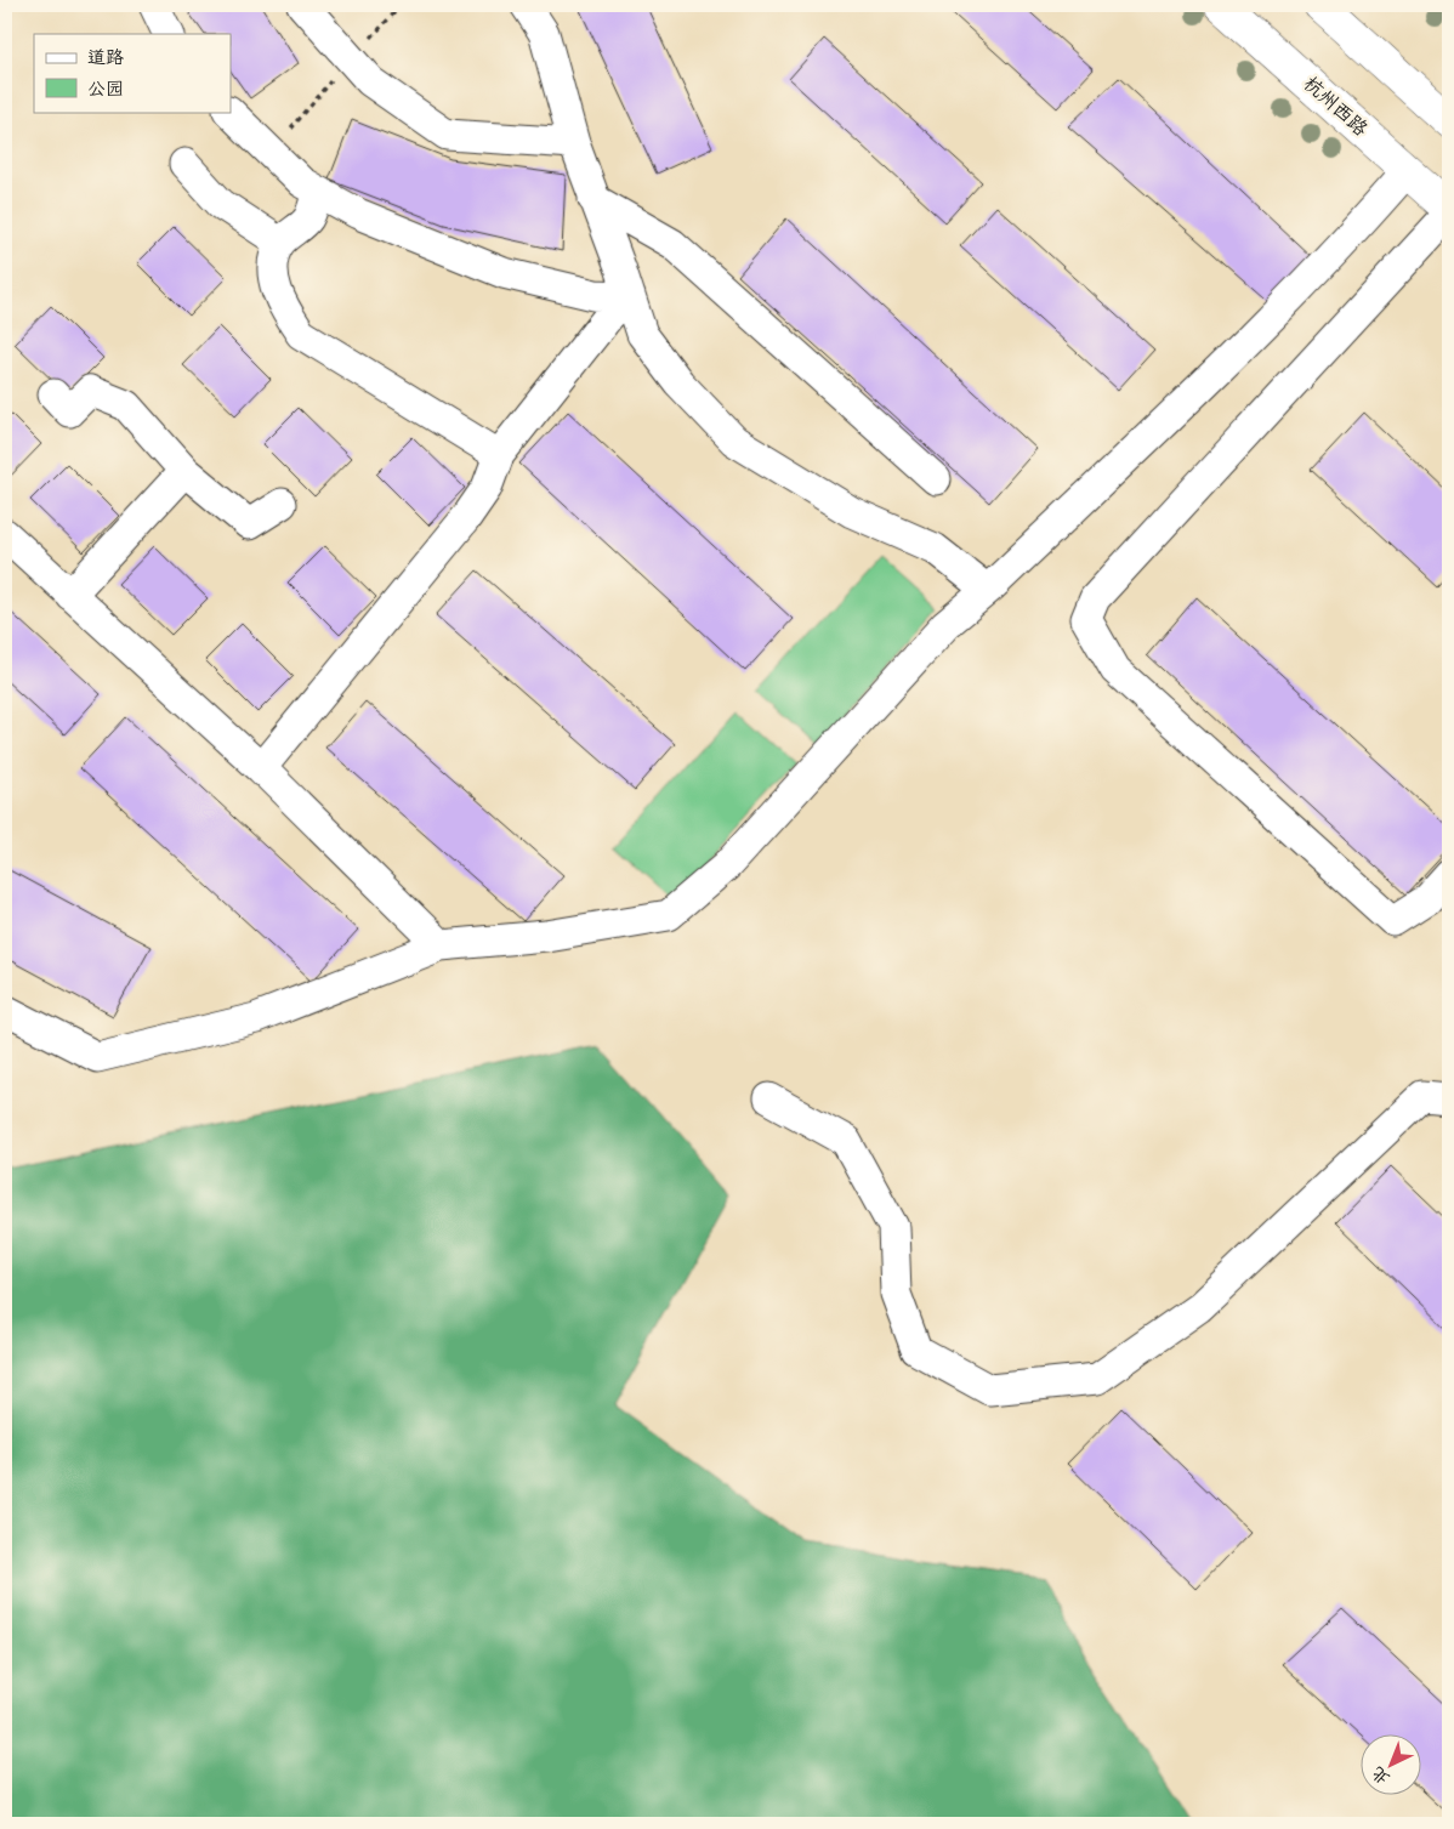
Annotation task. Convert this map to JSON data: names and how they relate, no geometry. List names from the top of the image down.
{
  "streets": {
    "main road": ["杭州西路"]
  },
  "legend": ["道路", "公园"],
  "north": "bottom left"
}
